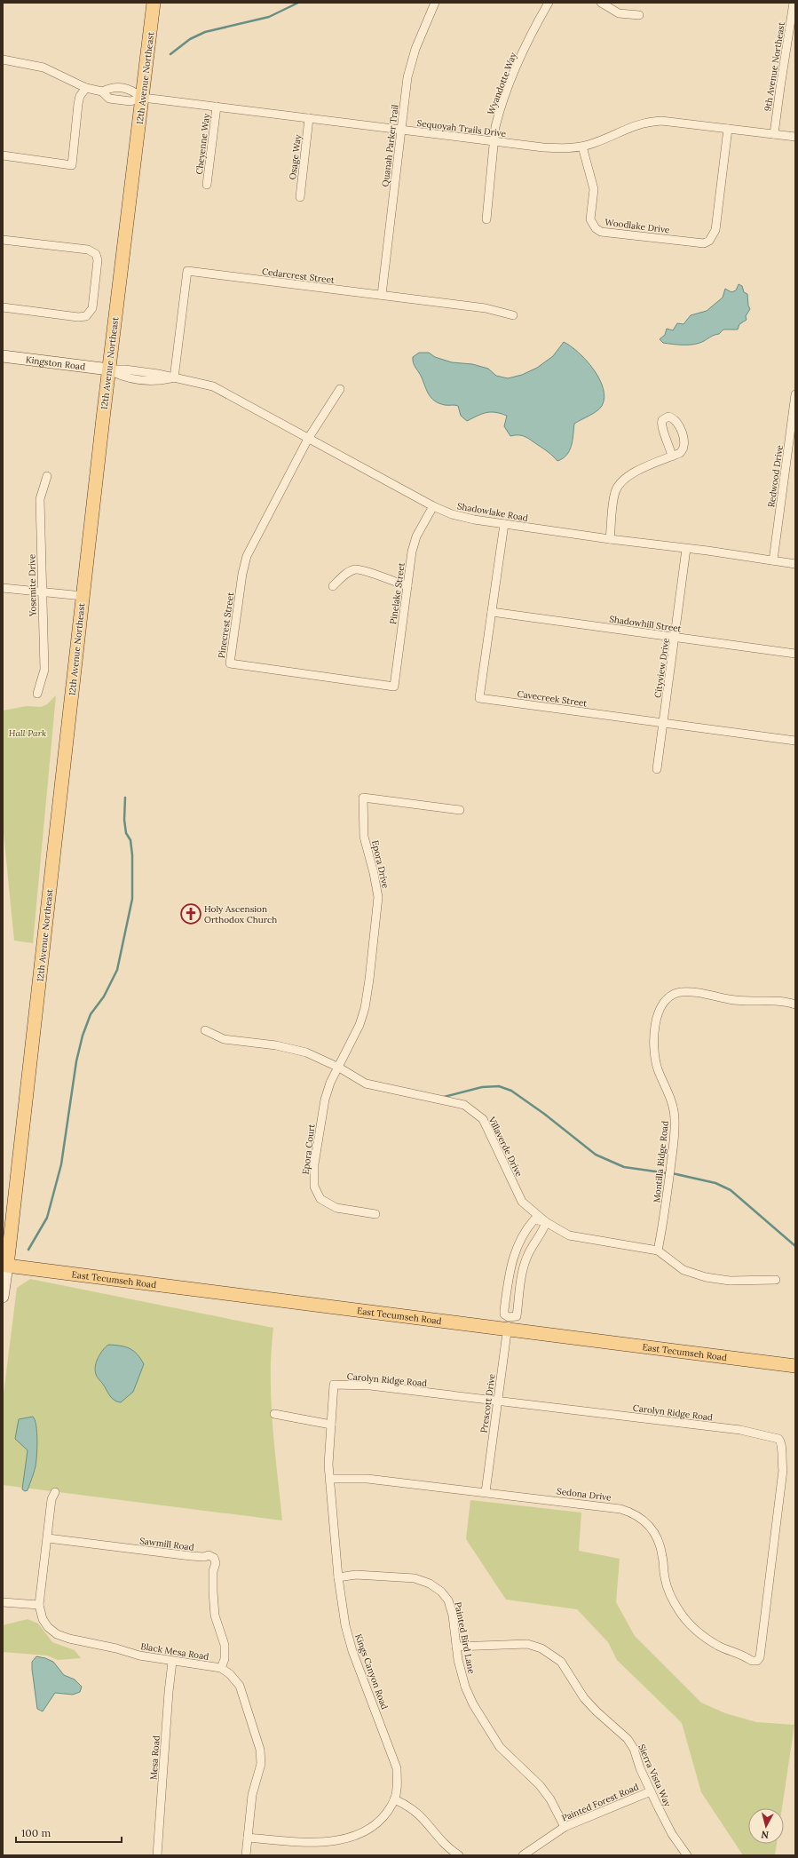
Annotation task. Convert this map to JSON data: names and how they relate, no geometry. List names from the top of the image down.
{
  "streets": {
    "main road": ["12th Avenue Northeast", "East Tecumseh Road"],
    "street": [
      "9th Avenue Northeast",
      "Wyandotte Way",
      "Sequoyah Trails Drive",
      "Cheyenne Way",
      "Quanah Parker Trail",
      "Osage Way",
      "Woodlake Drive",
      "Cedarcrest Street",
      "Kingston Road",
      "Redwood Drive",
      "Shadowlake Road",
      "Yosemite Drive",
      "Pinelake Street",
      "Shadowhill Street",
      "Pinecrest Street",
      "Cityview Drive",
      "Cavecreek Street",
      "Epora Drive",
      "Villaverde Drive",
      "Epora Court",
      "Montilla Ridge Road",
      "Carolyn Ridge Road",
      "Prescott Drive",
      "Sedona Drive",
      "Sawmill Road",
      "Painted Bird Lane",
      "Black Mesa Road",
      "Kings Canyon Road",
      "Mesa Road",
      "Sierra Vista Way",
      "Painted Forest Road"
    ]
  },
  "crossings": [
    ["9th Avenue Northeast", "Sequoyah Trails Drive"],
    ["12th Avenue Northeast", "Sequoyah Trails Drive"],
    ["12th Avenue Northeast", "Kingston Road"],
    ["12th Avenue Northeast", "Shadowlake Road"],
    ["12th Avenue Northeast", "East Tecumseh Road"],
    ["Wyandotte Way", "Sequoyah Trails Drive"],
    ["Sequoyah Trails Drive", "Cheyenne Way"],
    ["Sequoyah Trails Drive", "Quanah Parker Trail"],
    ["Sequoyah Trails Drive", "Osage Way"],
    ["Sequoyah Trails Drive", "Woodlake Drive"],
    ["Quanah Parker Trail", "Cedarcrest Street"],
    ["Cedarcrest Street", "Shadowlake Road"],
    ["Kingston Road", "Shadowlake Road"],
    ["Redwood Drive", "Shadowlake Road"],
    ["Shadowlake Road", "Pinelake Street"],
    ["Shadowlake Road", "Pinecrest Street"],
    ["Shadowlake Road", "Cityview Drive"],
    ["Shadowlake Road", "Cavecreek Street"],
    ["Pinelake Street", "Pinecrest Street"],
    ["Shadowhill Street", "Cityview Drive"],
    ["Shadowhill Street", "Cavecreek Street"],
    ["Cityview Drive", "Cavecreek Street"],
    ["Epora Drive", "Villaverde Drive"],
    ["Epora Drive", "Epora Court"],
    ["Villaverde Drive", "Epora Court"],
    ["Villaverde Drive", "Montilla Ridge Road"],
    ["East Tecumseh Road", "Prescott Drive"],
    ["Carolyn Ridge Road", "Prescott Drive"],
    ["Carolyn Ridge Road", "Sedona Drive"],
    ["Carolyn Ridge Road", "Kings Canyon Road"],
    ["Prescott Drive", "Sedona Drive"],
    ["Sedona Drive", "Kings Canyon Road"],
    ["Sawmill Road", "Black Mesa Road"],
    ["Painted Bird Lane", "Kings Canyon Road"],
    ["Painted Bird Lane", "Sierra Vista Way"],
    ["Painted Bird Lane", "Painted Forest Road"],
    ["Black Mesa Road", "Mesa Road"],
    ["Sierra Vista Way", "Painted Forest Road"]
  ],
  "parks": ["Hall Park"],
  "places": {
    "church": ["Holy Ascension Orthodox Church"]
  },
  "scale_bar": "100 m",
  "north": "bottom"
}
